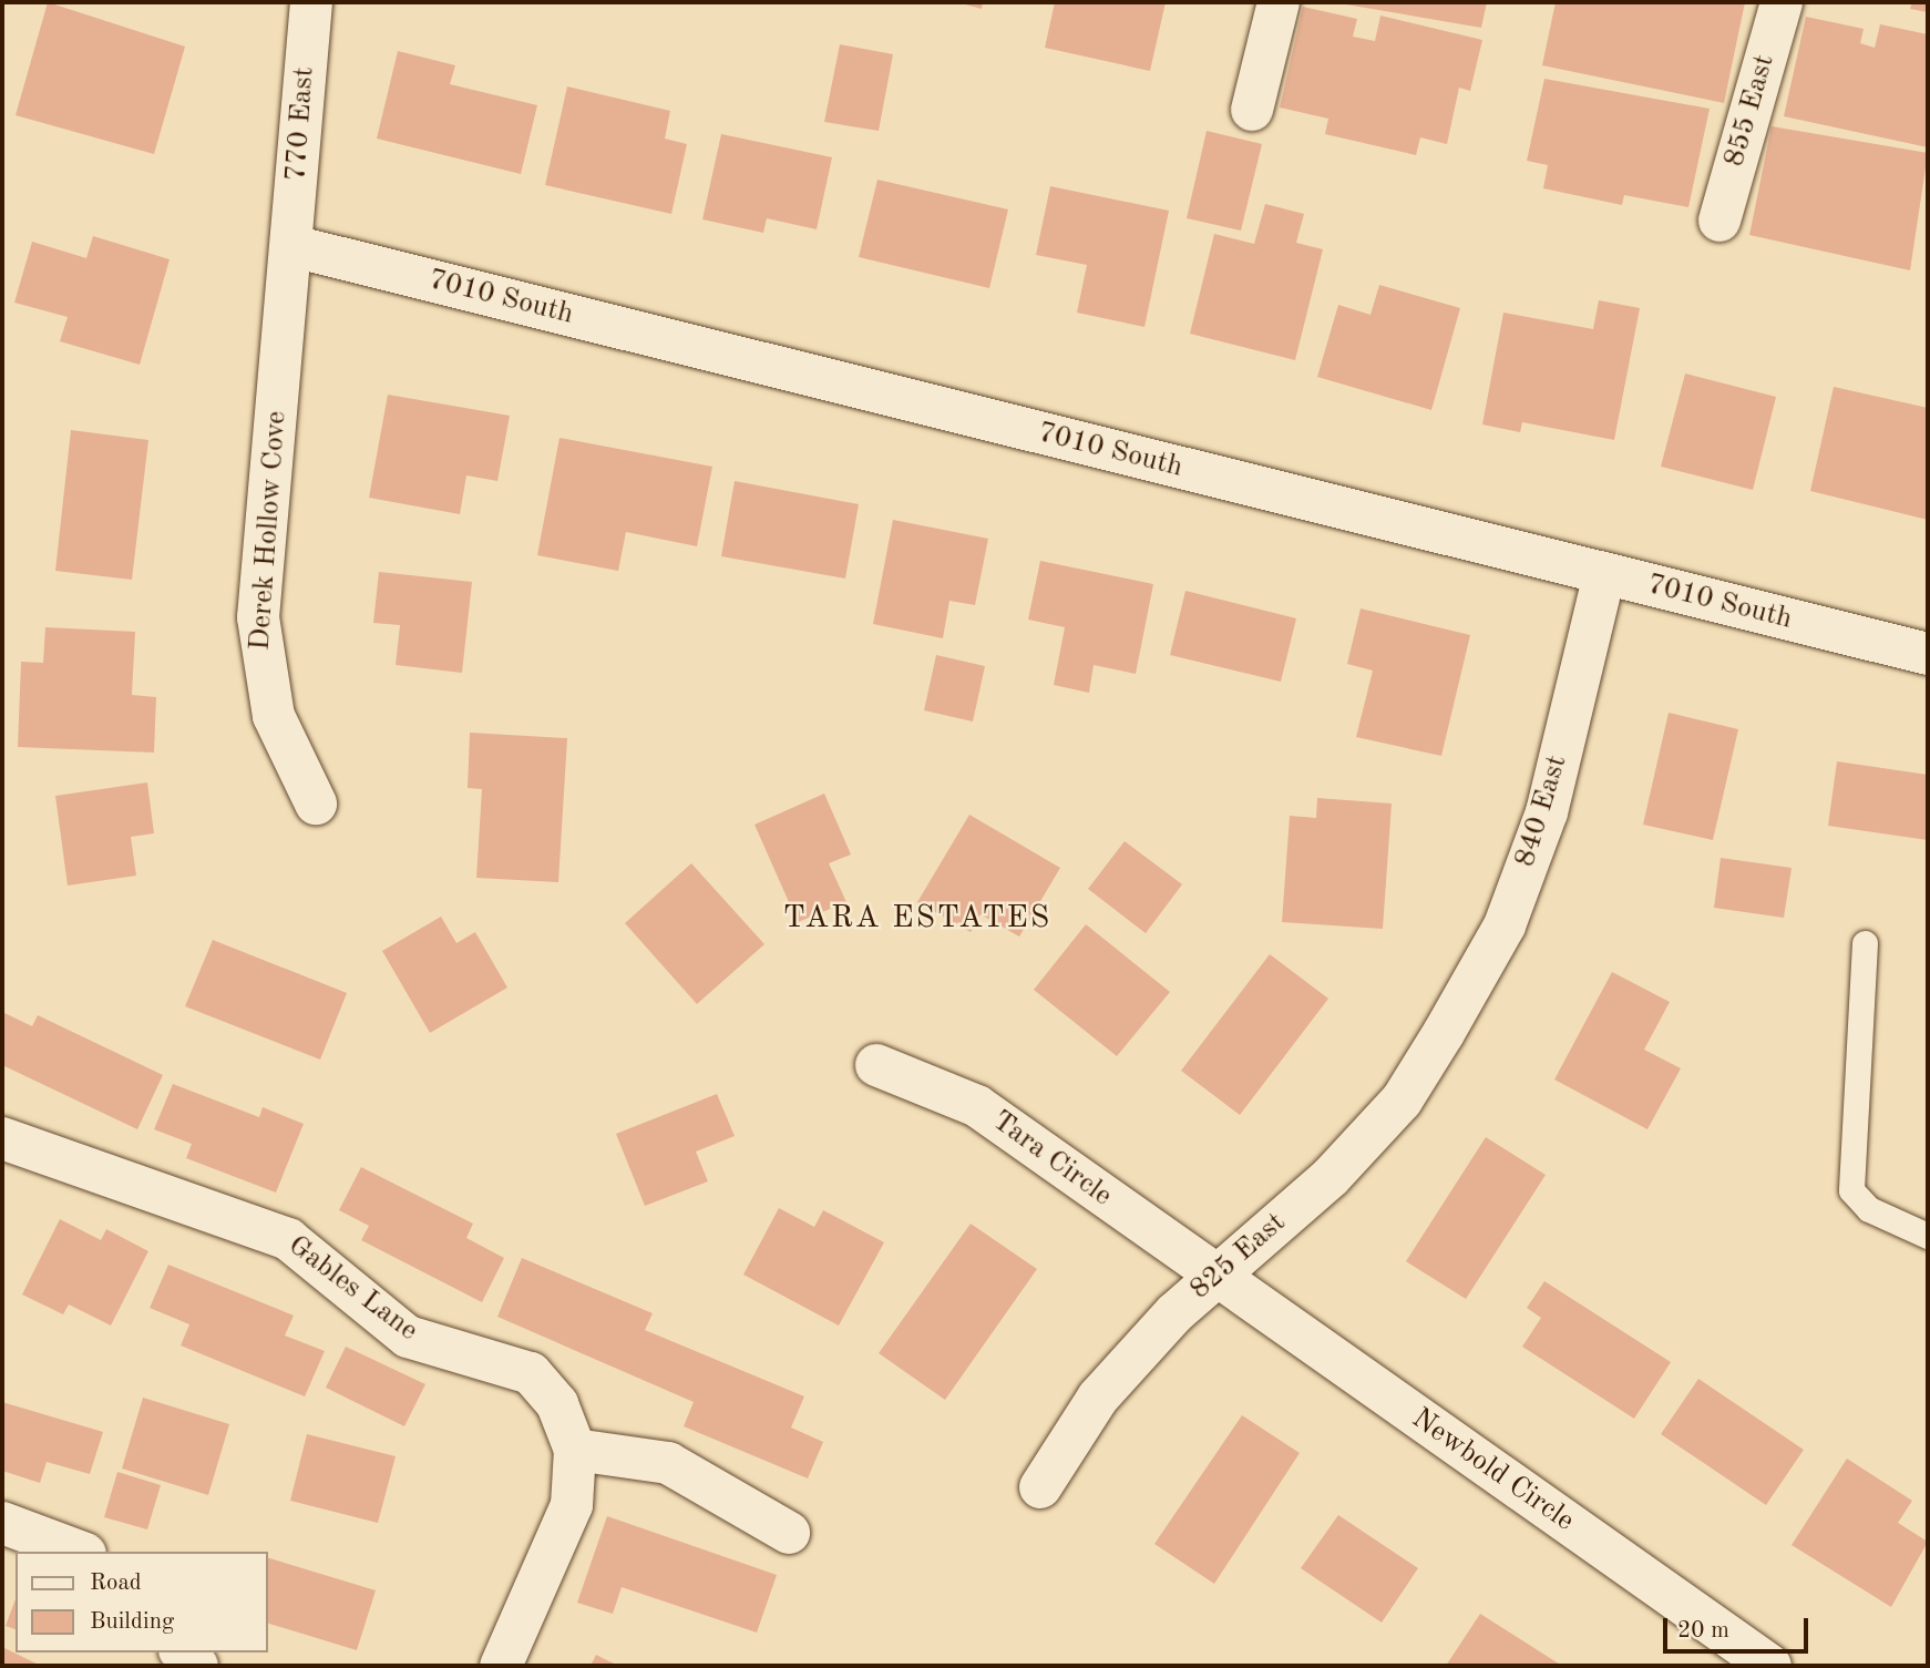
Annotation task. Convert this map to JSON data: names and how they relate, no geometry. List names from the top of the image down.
{
  "streets": {
    "street": [
      "855 East",
      "770 East",
      "7010 South",
      "Derek Hollow Cove",
      "840 East",
      "Tara Circle",
      "825 East",
      "Gables Lane",
      "Newbold Circle"
    ]
  },
  "crossings": [
    ["770 East", "7010 South"],
    ["770 East", "Derek Hollow Cove"],
    ["7010 South", "Derek Hollow Cove"],
    ["7010 South", "840 East"],
    ["840 East", "825 East"],
    ["Tara Circle", "825 East"],
    ["Tara Circle", "Newbold Circle"],
    ["825 East", "Newbold Circle"]
  ],
  "districts": ["TARA ESTATES"],
  "legend": ["Road", "Building"],
  "scale_bar": "20 m"
}
